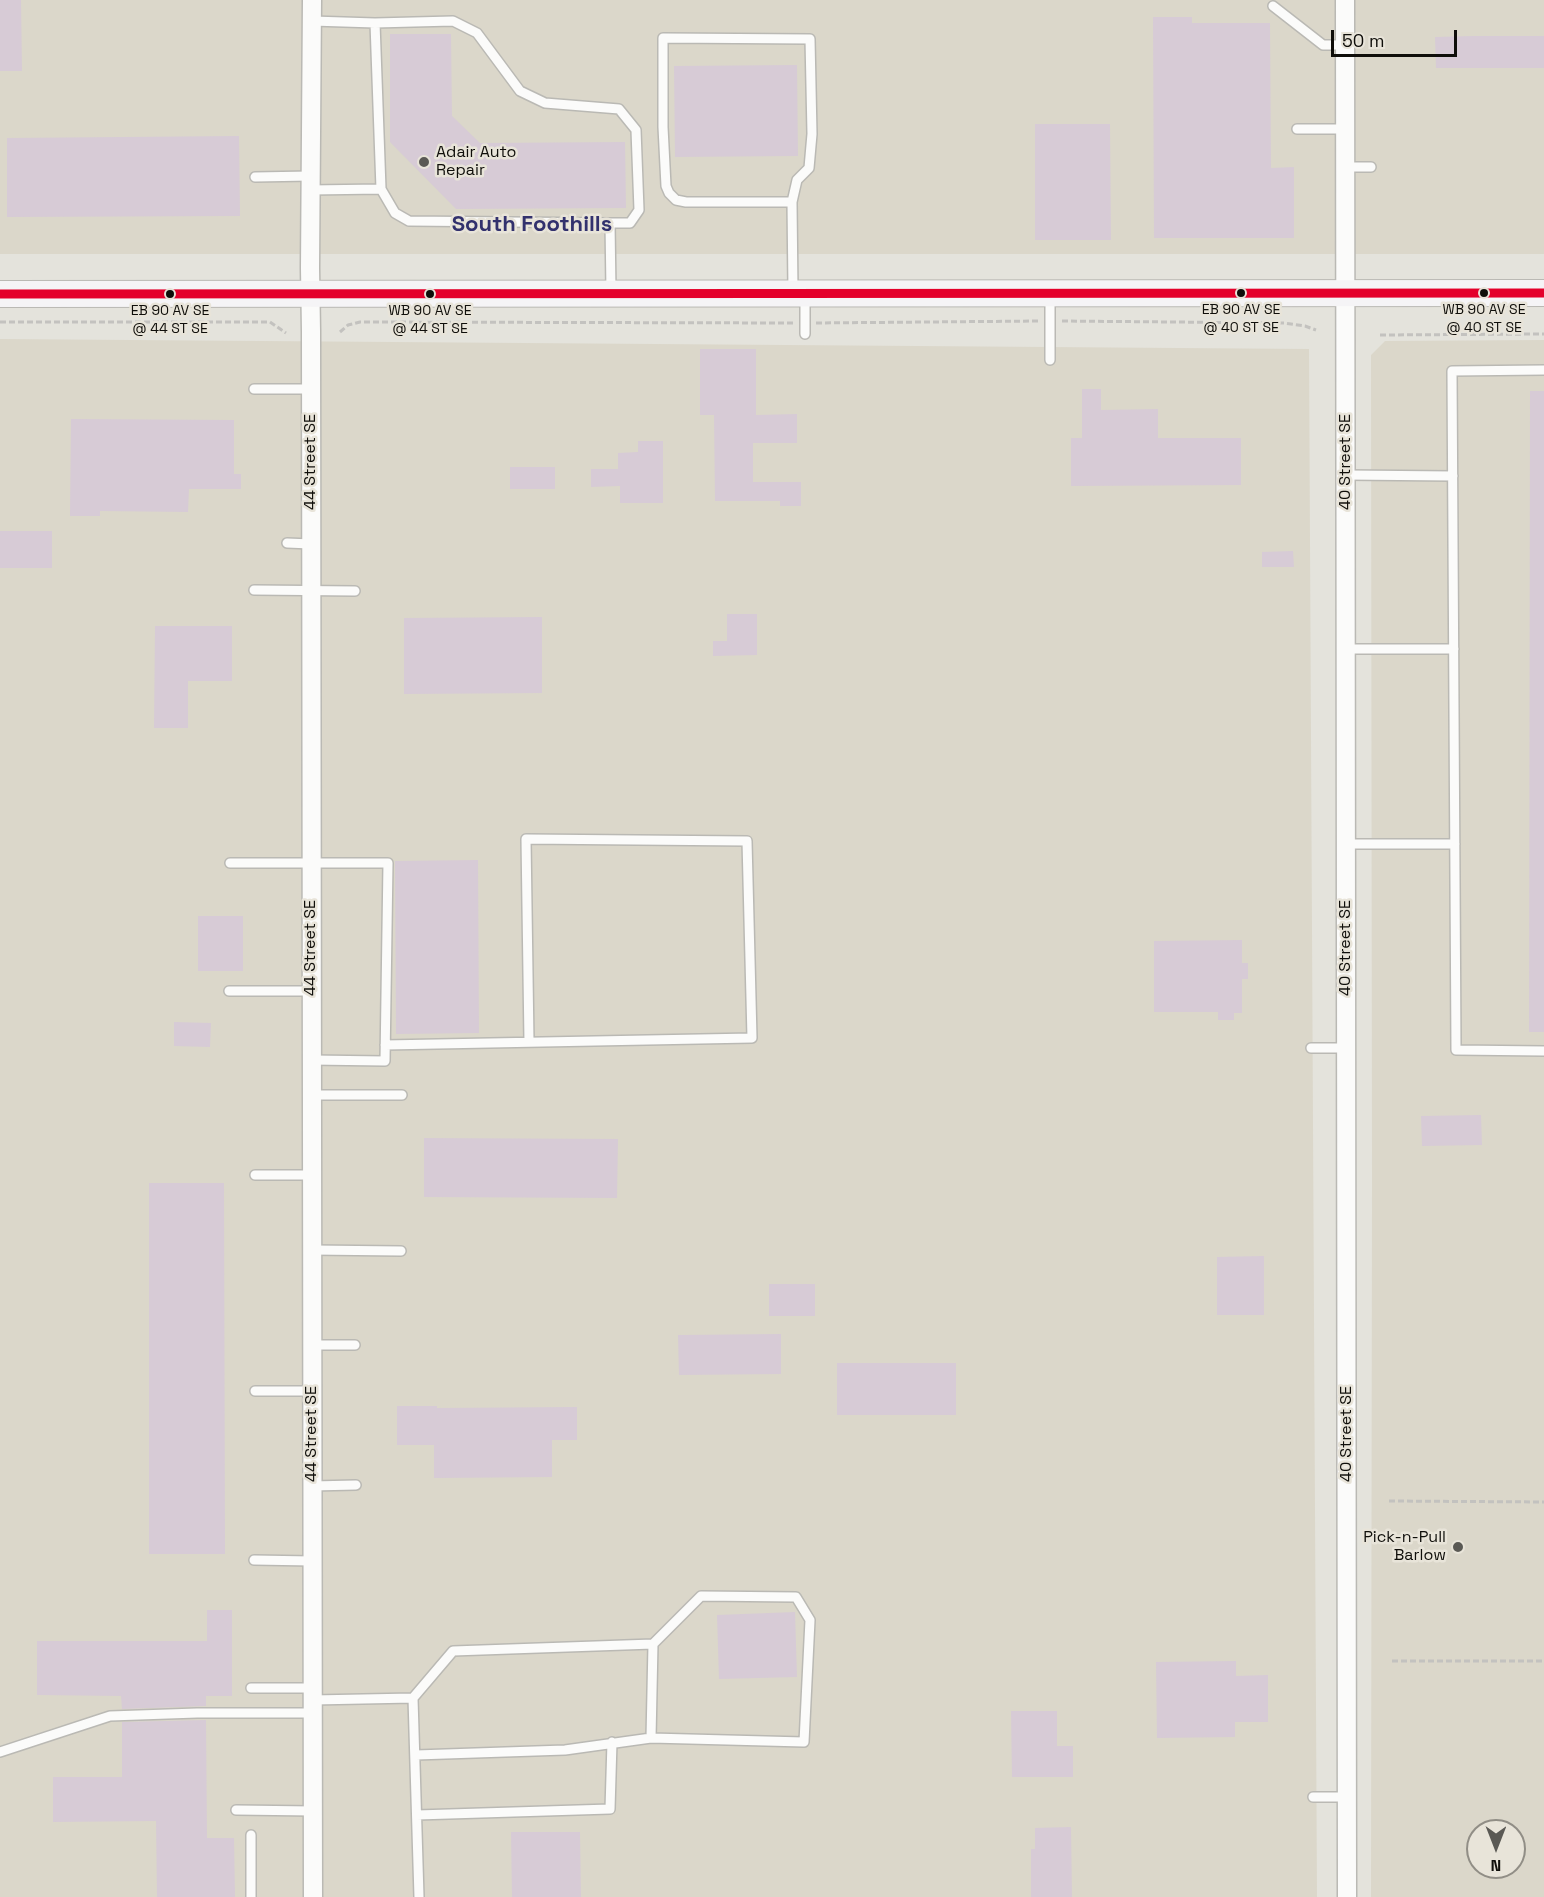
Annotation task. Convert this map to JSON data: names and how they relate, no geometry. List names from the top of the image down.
{
  "streets": {
    "street": ["44 Street SE", "40 Street SE"]
  },
  "districts": ["South Foothills"],
  "places": [
    "Adair Auto Repair",
    "EB 90 AV SE @ 40 ST SE",
    "WB 90 AV SE @ 40 ST SE",
    "EB 90 AV SE @ 44 ST SE",
    "WB 90 AV SE @ 44 ST SE",
    "Pick-n-Pull Barlow"
  ],
  "scale_bar": "50 m",
  "north": "bottom"
}
